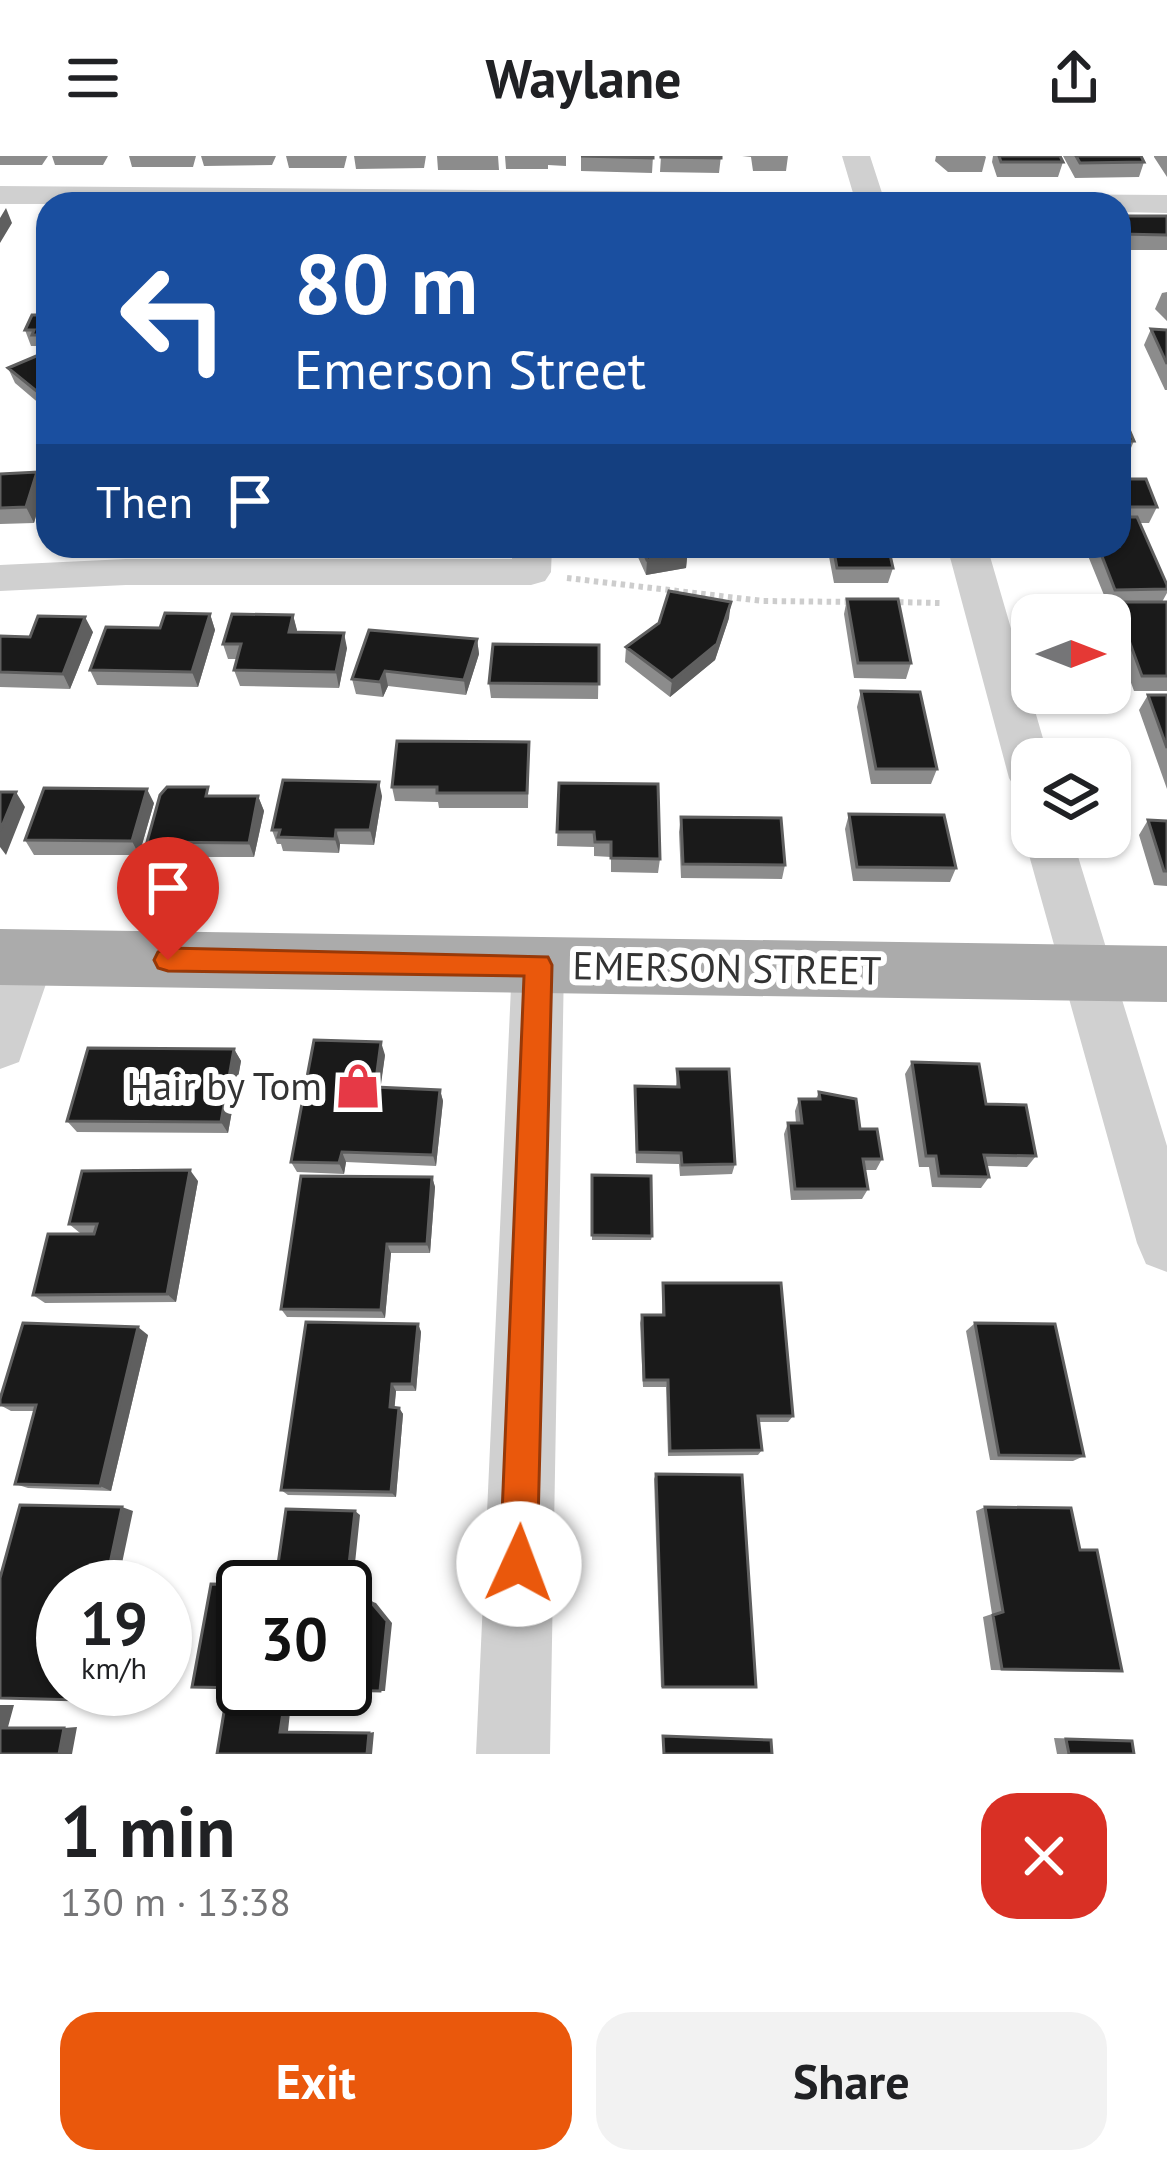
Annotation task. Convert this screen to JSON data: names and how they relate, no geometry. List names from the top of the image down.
{
  "streets": {
    "main road": ["EMERSON STREET"]
  },
  "places": {
    "shop": ["Hair by Tom"]
  },
  "north": "right",
  "page": {
    "header": "Waylane",
    "turn": ["80 m", "Emerson Street"],
    "then": "Then",
    "speed": "19 km/h",
    "limit": "30",
    "heading": ["1 min", "130 m · 13:38"],
    "buttons": ["Exit", "Share"]
  }
}
